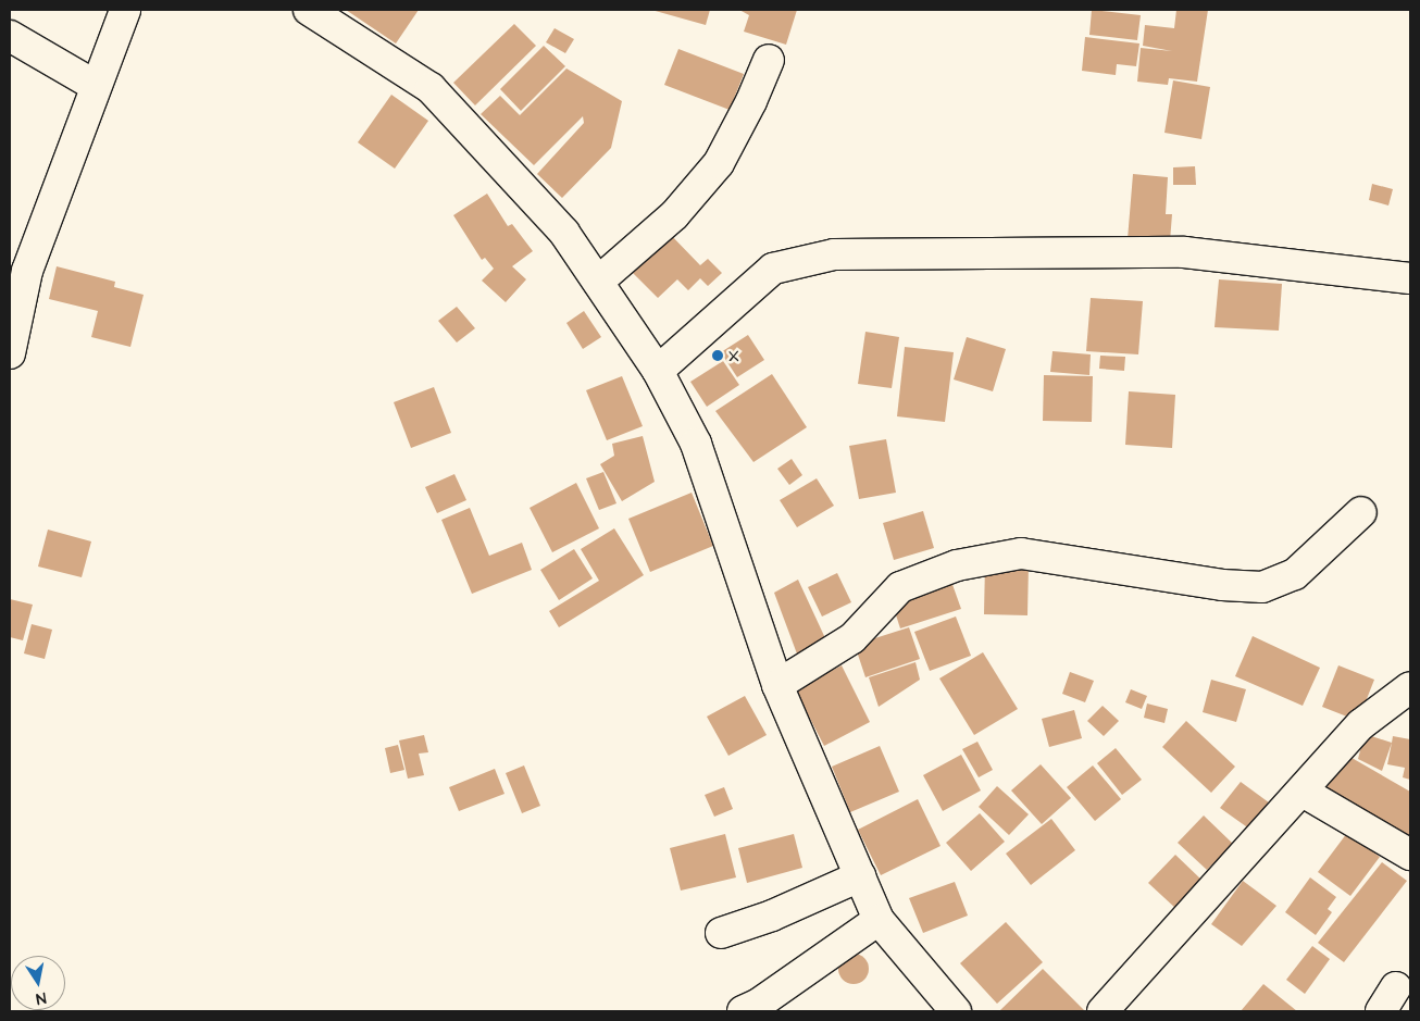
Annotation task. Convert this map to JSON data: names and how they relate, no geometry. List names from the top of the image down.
{
  "places": ["X"],
  "north": "bottom"
}
